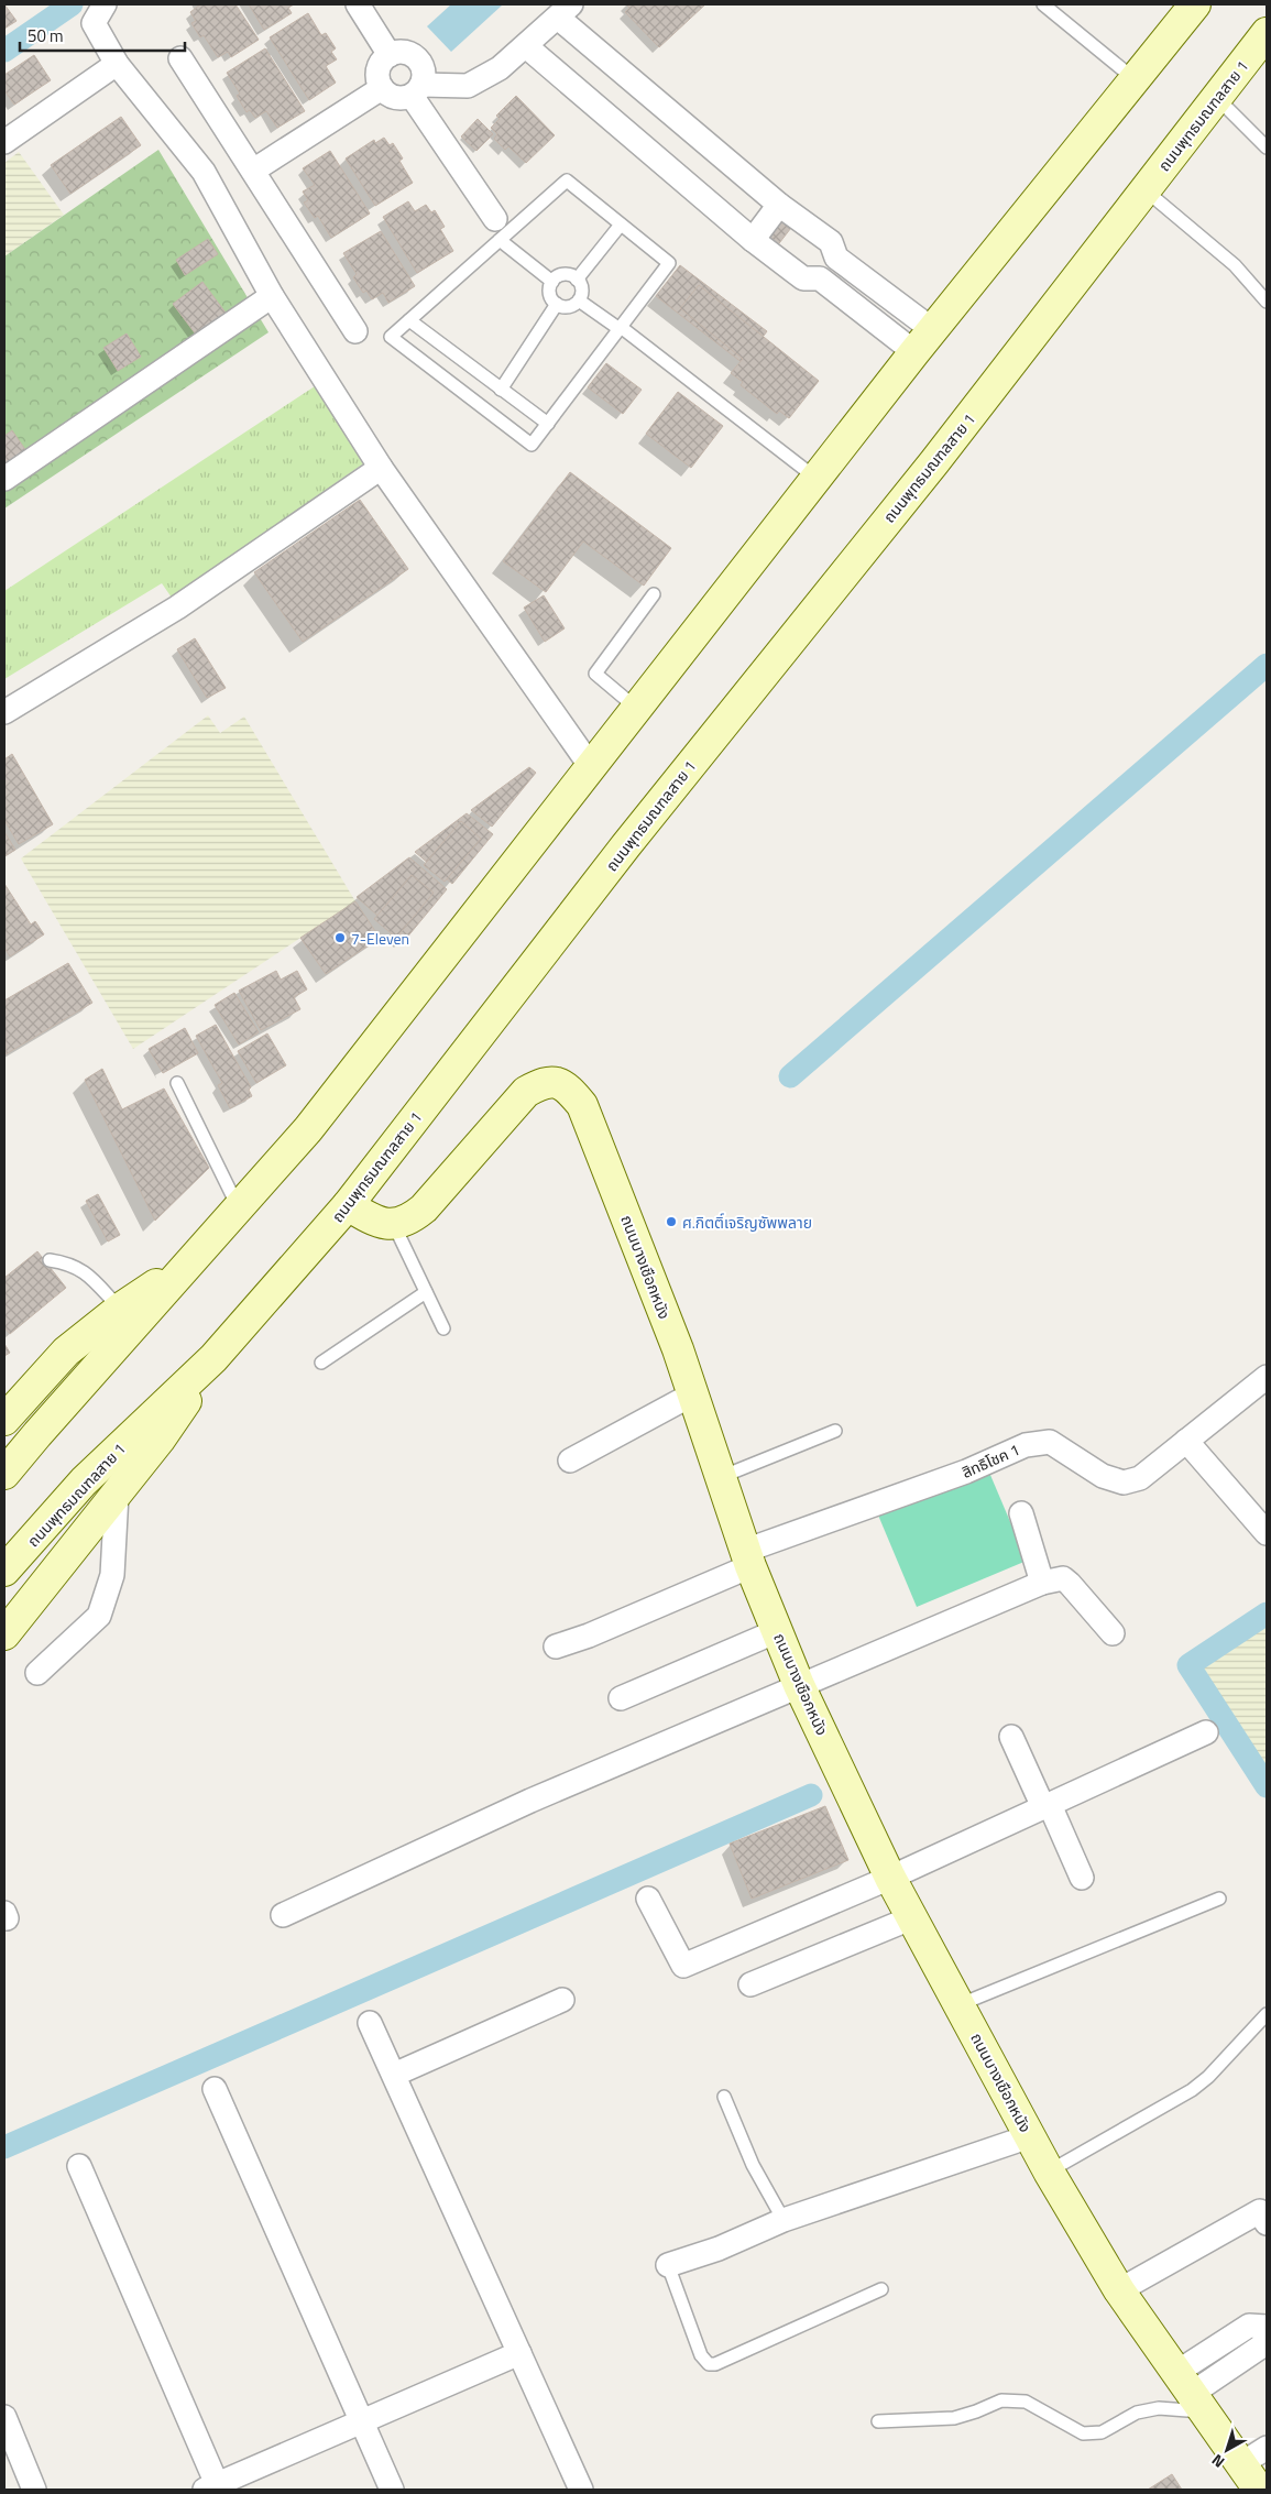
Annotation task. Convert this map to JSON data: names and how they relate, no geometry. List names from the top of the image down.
{
  "streets": {
    "main road": ["ถนนพุทธมณฑลสาย 1", "ถนนบางเชือกหนัง"],
    "street": ["สิทธิโชค 1"]
  },
  "crossings": [
    ["ถนนบางเชือกหนัง", "สิทธิโชค 1"]
  ],
  "places": ["7-Eleven", "ศ.กิตติ์เจริญซัพพลาย"],
  "scale_bar": "50 m",
  "north": "bottom left"
}
